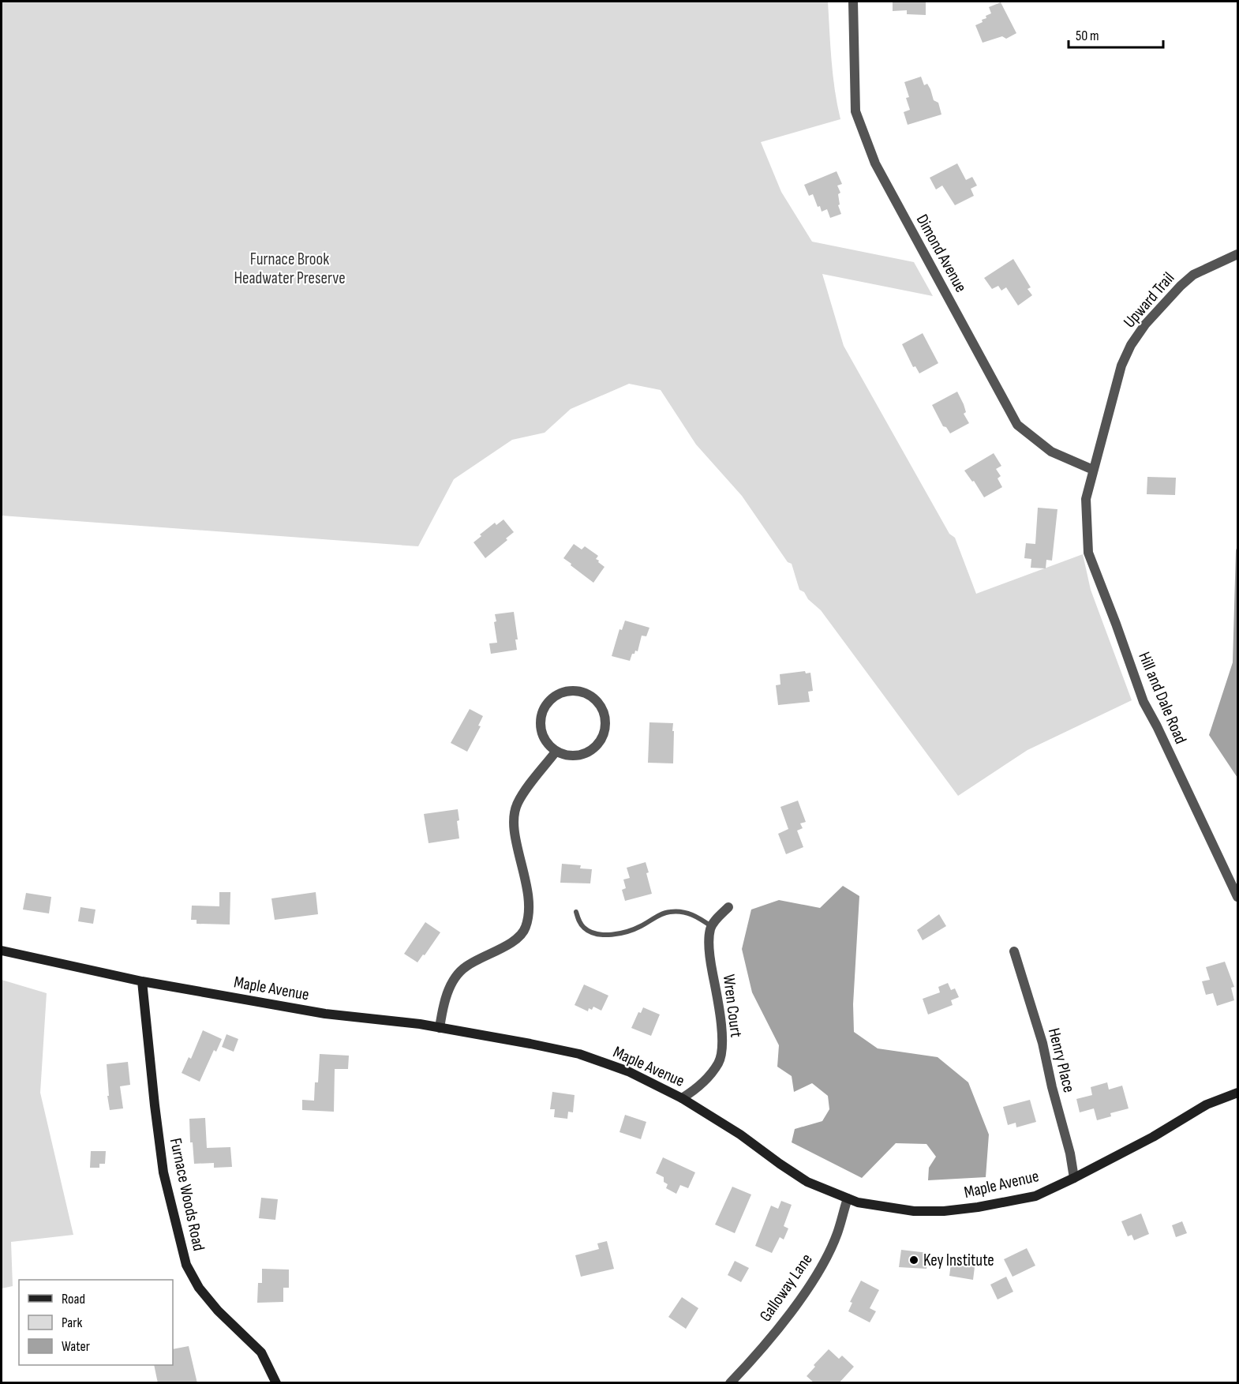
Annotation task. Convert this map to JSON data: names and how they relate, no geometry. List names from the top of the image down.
{
  "streets": {
    "street": [
      "Dimond Avenue",
      "Upward Trail",
      "Hill and Dale Road",
      "Maple Avenue",
      "Wren Court",
      "Henry Place",
      "Furnace Woods Road",
      "Galloway Lane"
    ]
  },
  "crossings": [
    ["Dimond Avenue", "Upward Trail"],
    ["Dimond Avenue", "Hill and Dale Road"],
    ["Upward Trail", "Hill and Dale Road"],
    ["Maple Avenue", "Wren Court"],
    ["Maple Avenue", "Henry Place"],
    ["Maple Avenue", "Furnace Woods Road"],
    ["Maple Avenue", "Galloway Lane"]
  ],
  "parks": ["Furnace Brook Headwater Preserve"],
  "places": ["Key Institute"],
  "legend": ["Road", "Park", "Water"],
  "scale_bar": "50 m"
}
